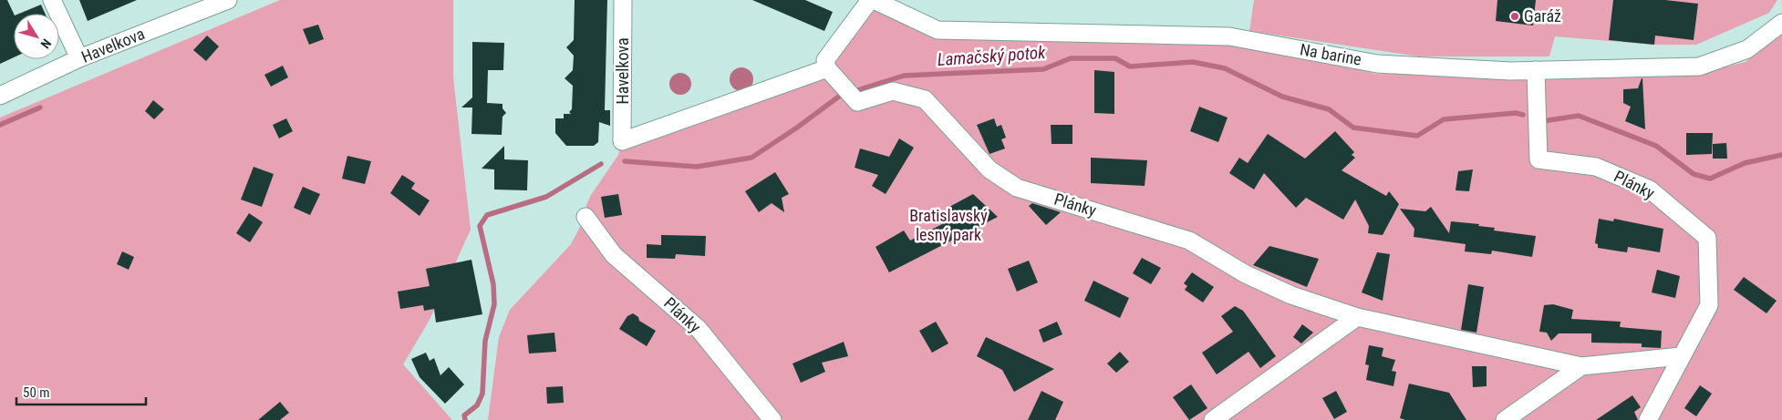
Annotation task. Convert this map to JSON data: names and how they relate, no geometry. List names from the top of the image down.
{
  "streets": {
    "street": ["Havelkova", "Na barine", "Plánky"]
  },
  "crossings": [
    ["Havelkova", "Plánky"],
    ["Na barine", "Plánky"]
  ],
  "water": ["Lamačský potok"],
  "parks": ["Bratislavský lesný park"],
  "places": ["Garáž"],
  "scale_bar": "50 m",
  "north": "bottom right"
}
